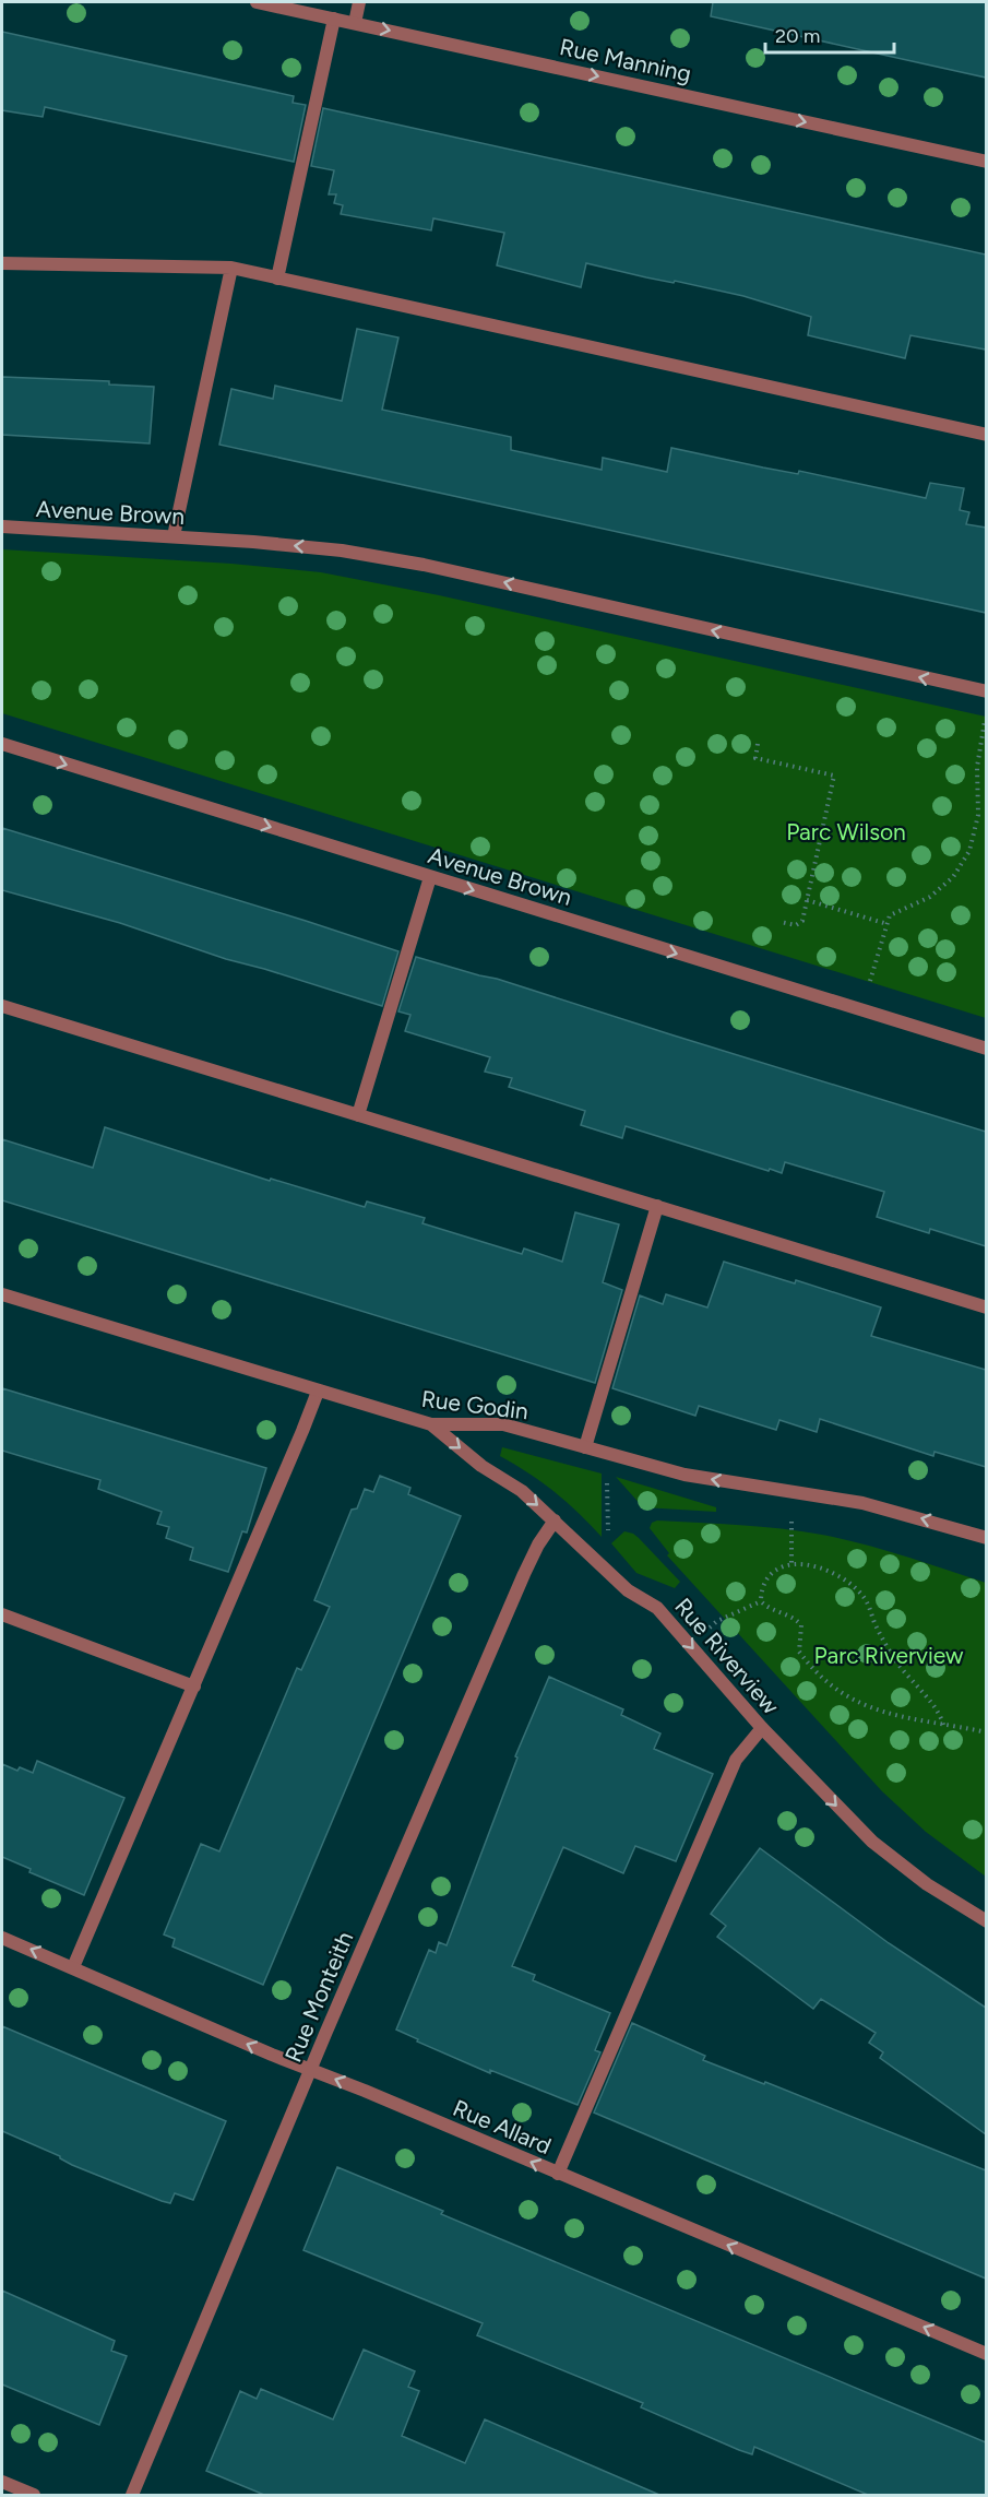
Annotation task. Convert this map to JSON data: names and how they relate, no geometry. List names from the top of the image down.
{
  "streets": {
    "street": [
      "Rue Manning",
      "Avenue Brown",
      "Rue Godin",
      "Rue Riverview",
      "Rue Monteith",
      "Rue Allard"
    ]
  },
  "crossings": [
    ["Rue Godin", "Rue Riverview"],
    ["Rue Riverview", "Rue Monteith"],
    ["Rue Monteith", "Rue Allard"]
  ],
  "one_way": [
    "Rue Manning",
    "Rue Godin",
    "Rue Riverview",
    "Rue Allard"
  ],
  "parks": ["Parc Wilson", "Parc Riverview"],
  "scale_bar": "20 m"
}
